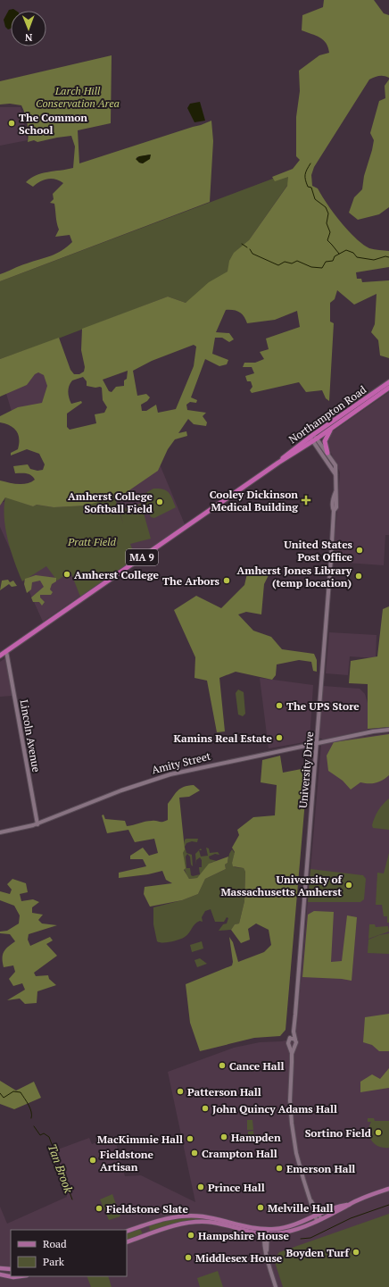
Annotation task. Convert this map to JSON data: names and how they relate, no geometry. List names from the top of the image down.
{
  "streets": {
    "highway": ["Northampton Road", "MA 9"],
    "main road": ["Lincoln Avenue", "Amity Street", "University Drive"]
  },
  "crossings": [
    ["Northampton Road", "Lincoln Avenue"],
    ["Northampton Road", "University Drive"],
    ["Lincoln Avenue", "Amity Street"],
    ["Amity Street", "University Drive"]
  ],
  "water": ["Tan Brook"],
  "parks": ["Larch Hill Conservation Area", "Pratt Field"],
  "places": {
    "other": [
      "The Common School",
      "Amherst College Softball Field",
      "United States Post Office",
      "Amherst College",
      "Amherst Jones Library (temp location)",
      "The Arbors",
      "The UPS Store",
      "Kamins Real Estate",
      "University of Massachusetts Amherst",
      "Cance Hall",
      "Patterson Hall",
      "John Quincy Adams Hall",
      "Sortino Field",
      "Hampden",
      "MacKimmie Hall",
      "Crampton Hall",
      "Fieldstone Artisan",
      "Emerson Hall",
      "Prince Hall",
      "Melville Hall",
      "Fieldstone Slate",
      "Hampshire House",
      "Boyden Turf",
      "Middlesex House"
    ],
    "health": ["Cooley Dickinson Medical Building"]
  },
  "legend": ["Road", "Park"],
  "north": "bottom"
}
